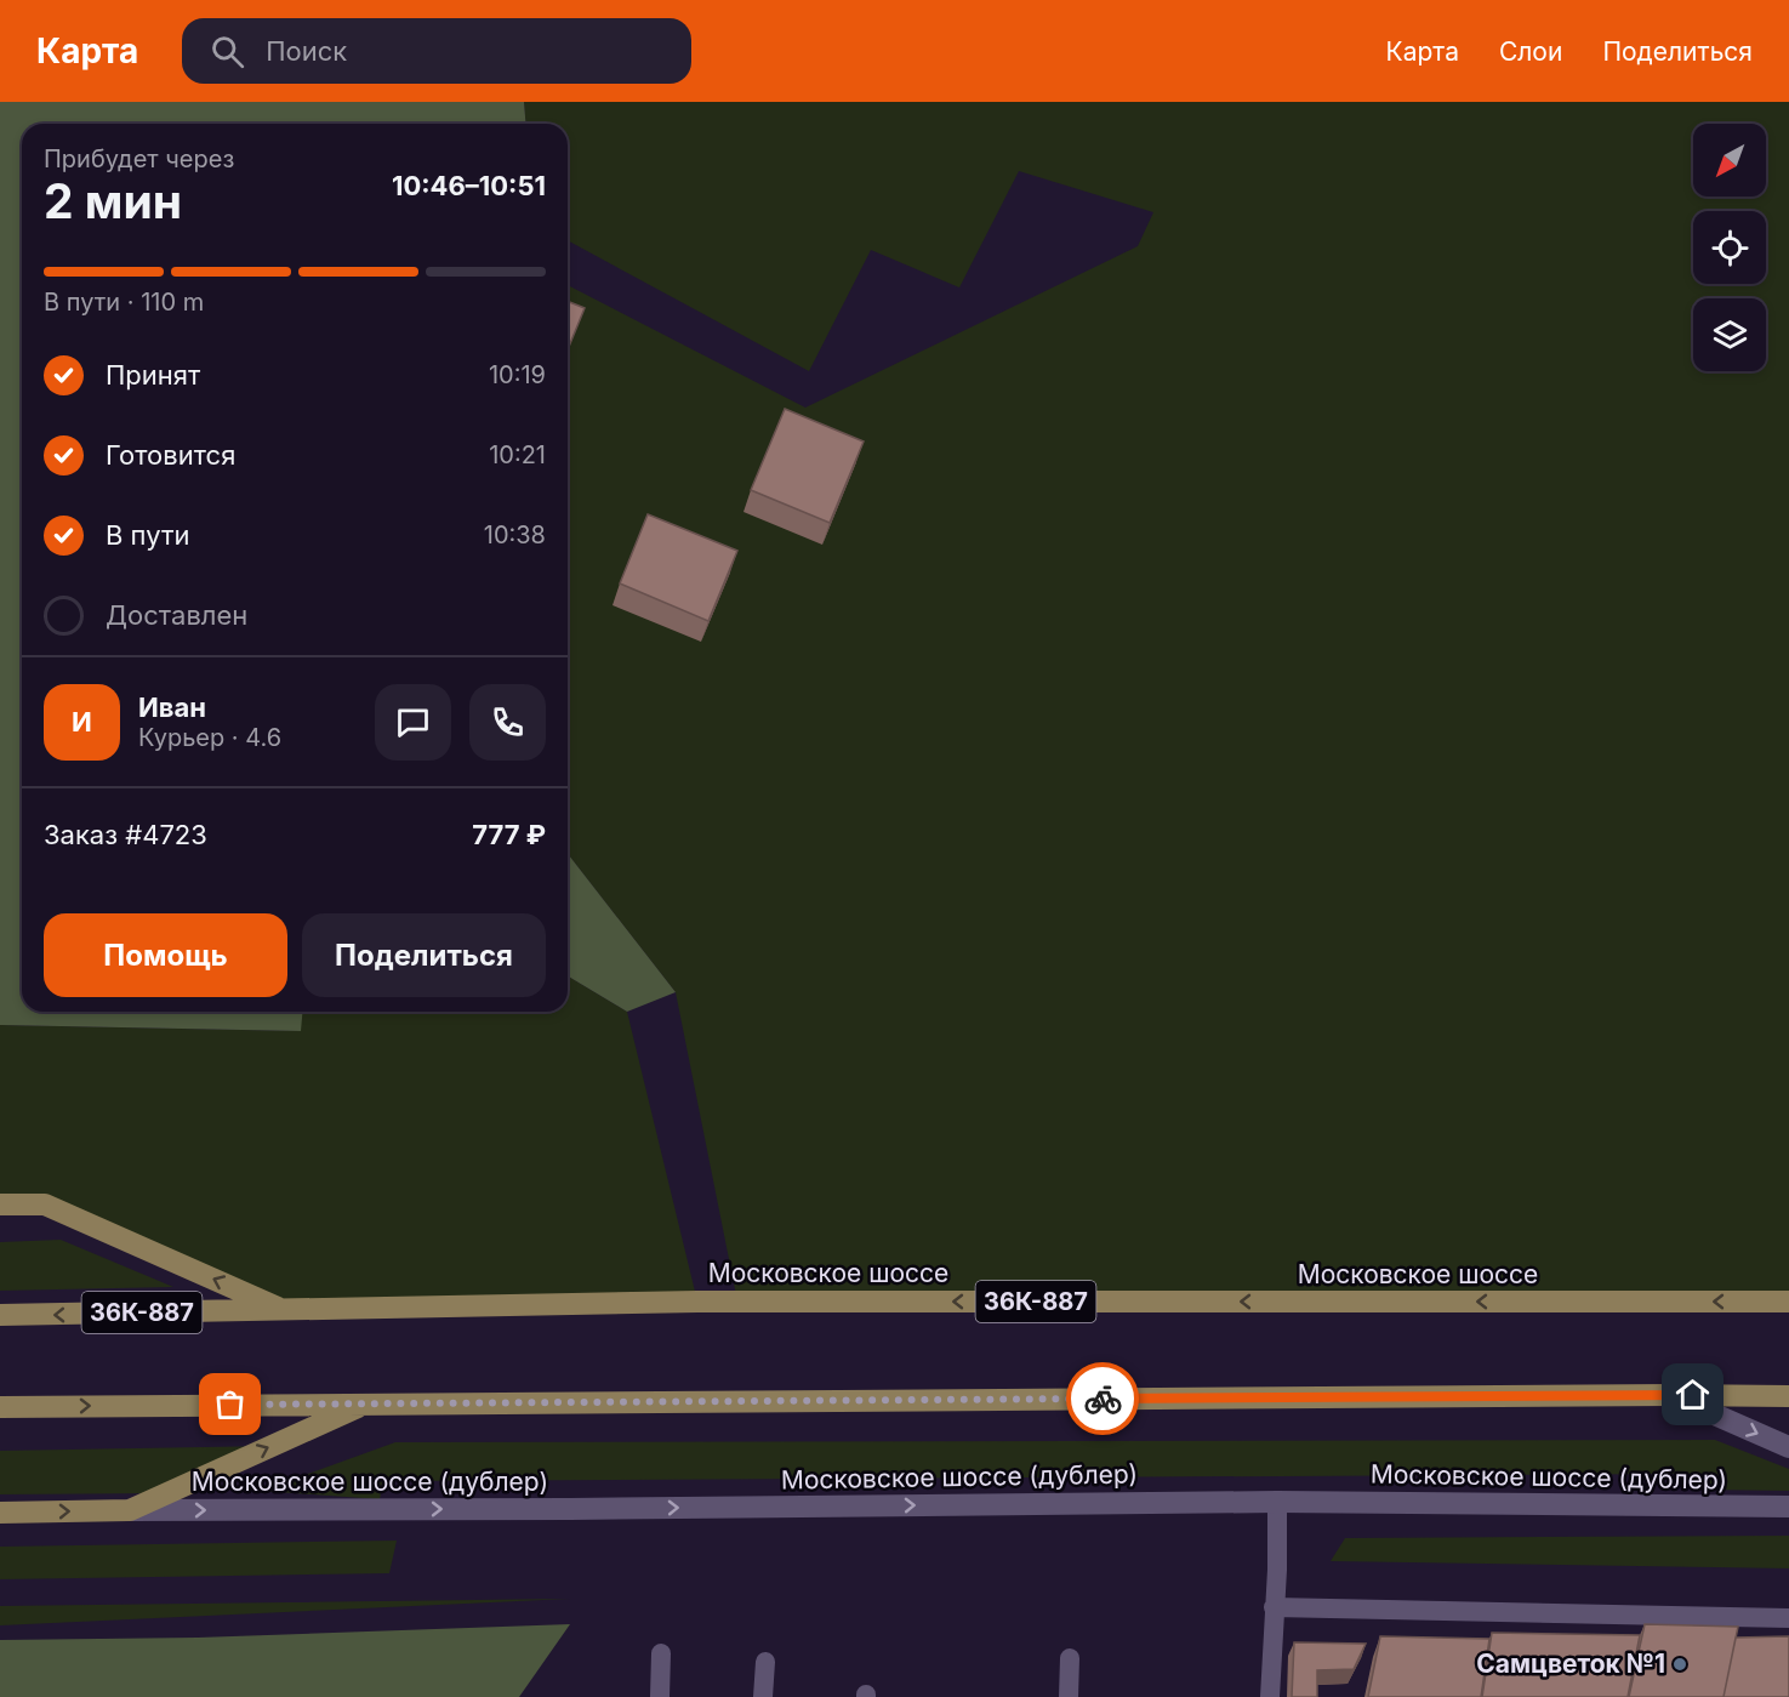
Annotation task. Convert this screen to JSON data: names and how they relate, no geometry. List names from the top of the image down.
{
  "streets": {
    "main road": ["Московское шоссе", "36К-887"],
    "street": ["Московское шоссе (дублер)"]
  },
  "one_way": ["Московское шоссе (дублер)"],
  "places": ["Самцветок №1"],
  "north": "bottom left",
  "page": {
    "header": "Карта",
    "search": "Поиск",
    "nav": ["Карта", "Слои", "Поделиться"],
    "heading": ["2 мин", "Прибудет через", "10:46–10:51"],
    "panel": [
      "Иван",
      "Курьер · 4.6",
      "Заказ #4723",
      "777 ₽"
    ],
    "bar": "В пути · 110 m",
    "list": [
      ["Принят", "10:19"],
      ["Готовится", "10:21"],
      ["В пути", "10:38"],
      "Доставлен"
    ],
    "round": "И",
    "buttons": ["Помощь", "Поделиться"]
  }
}
